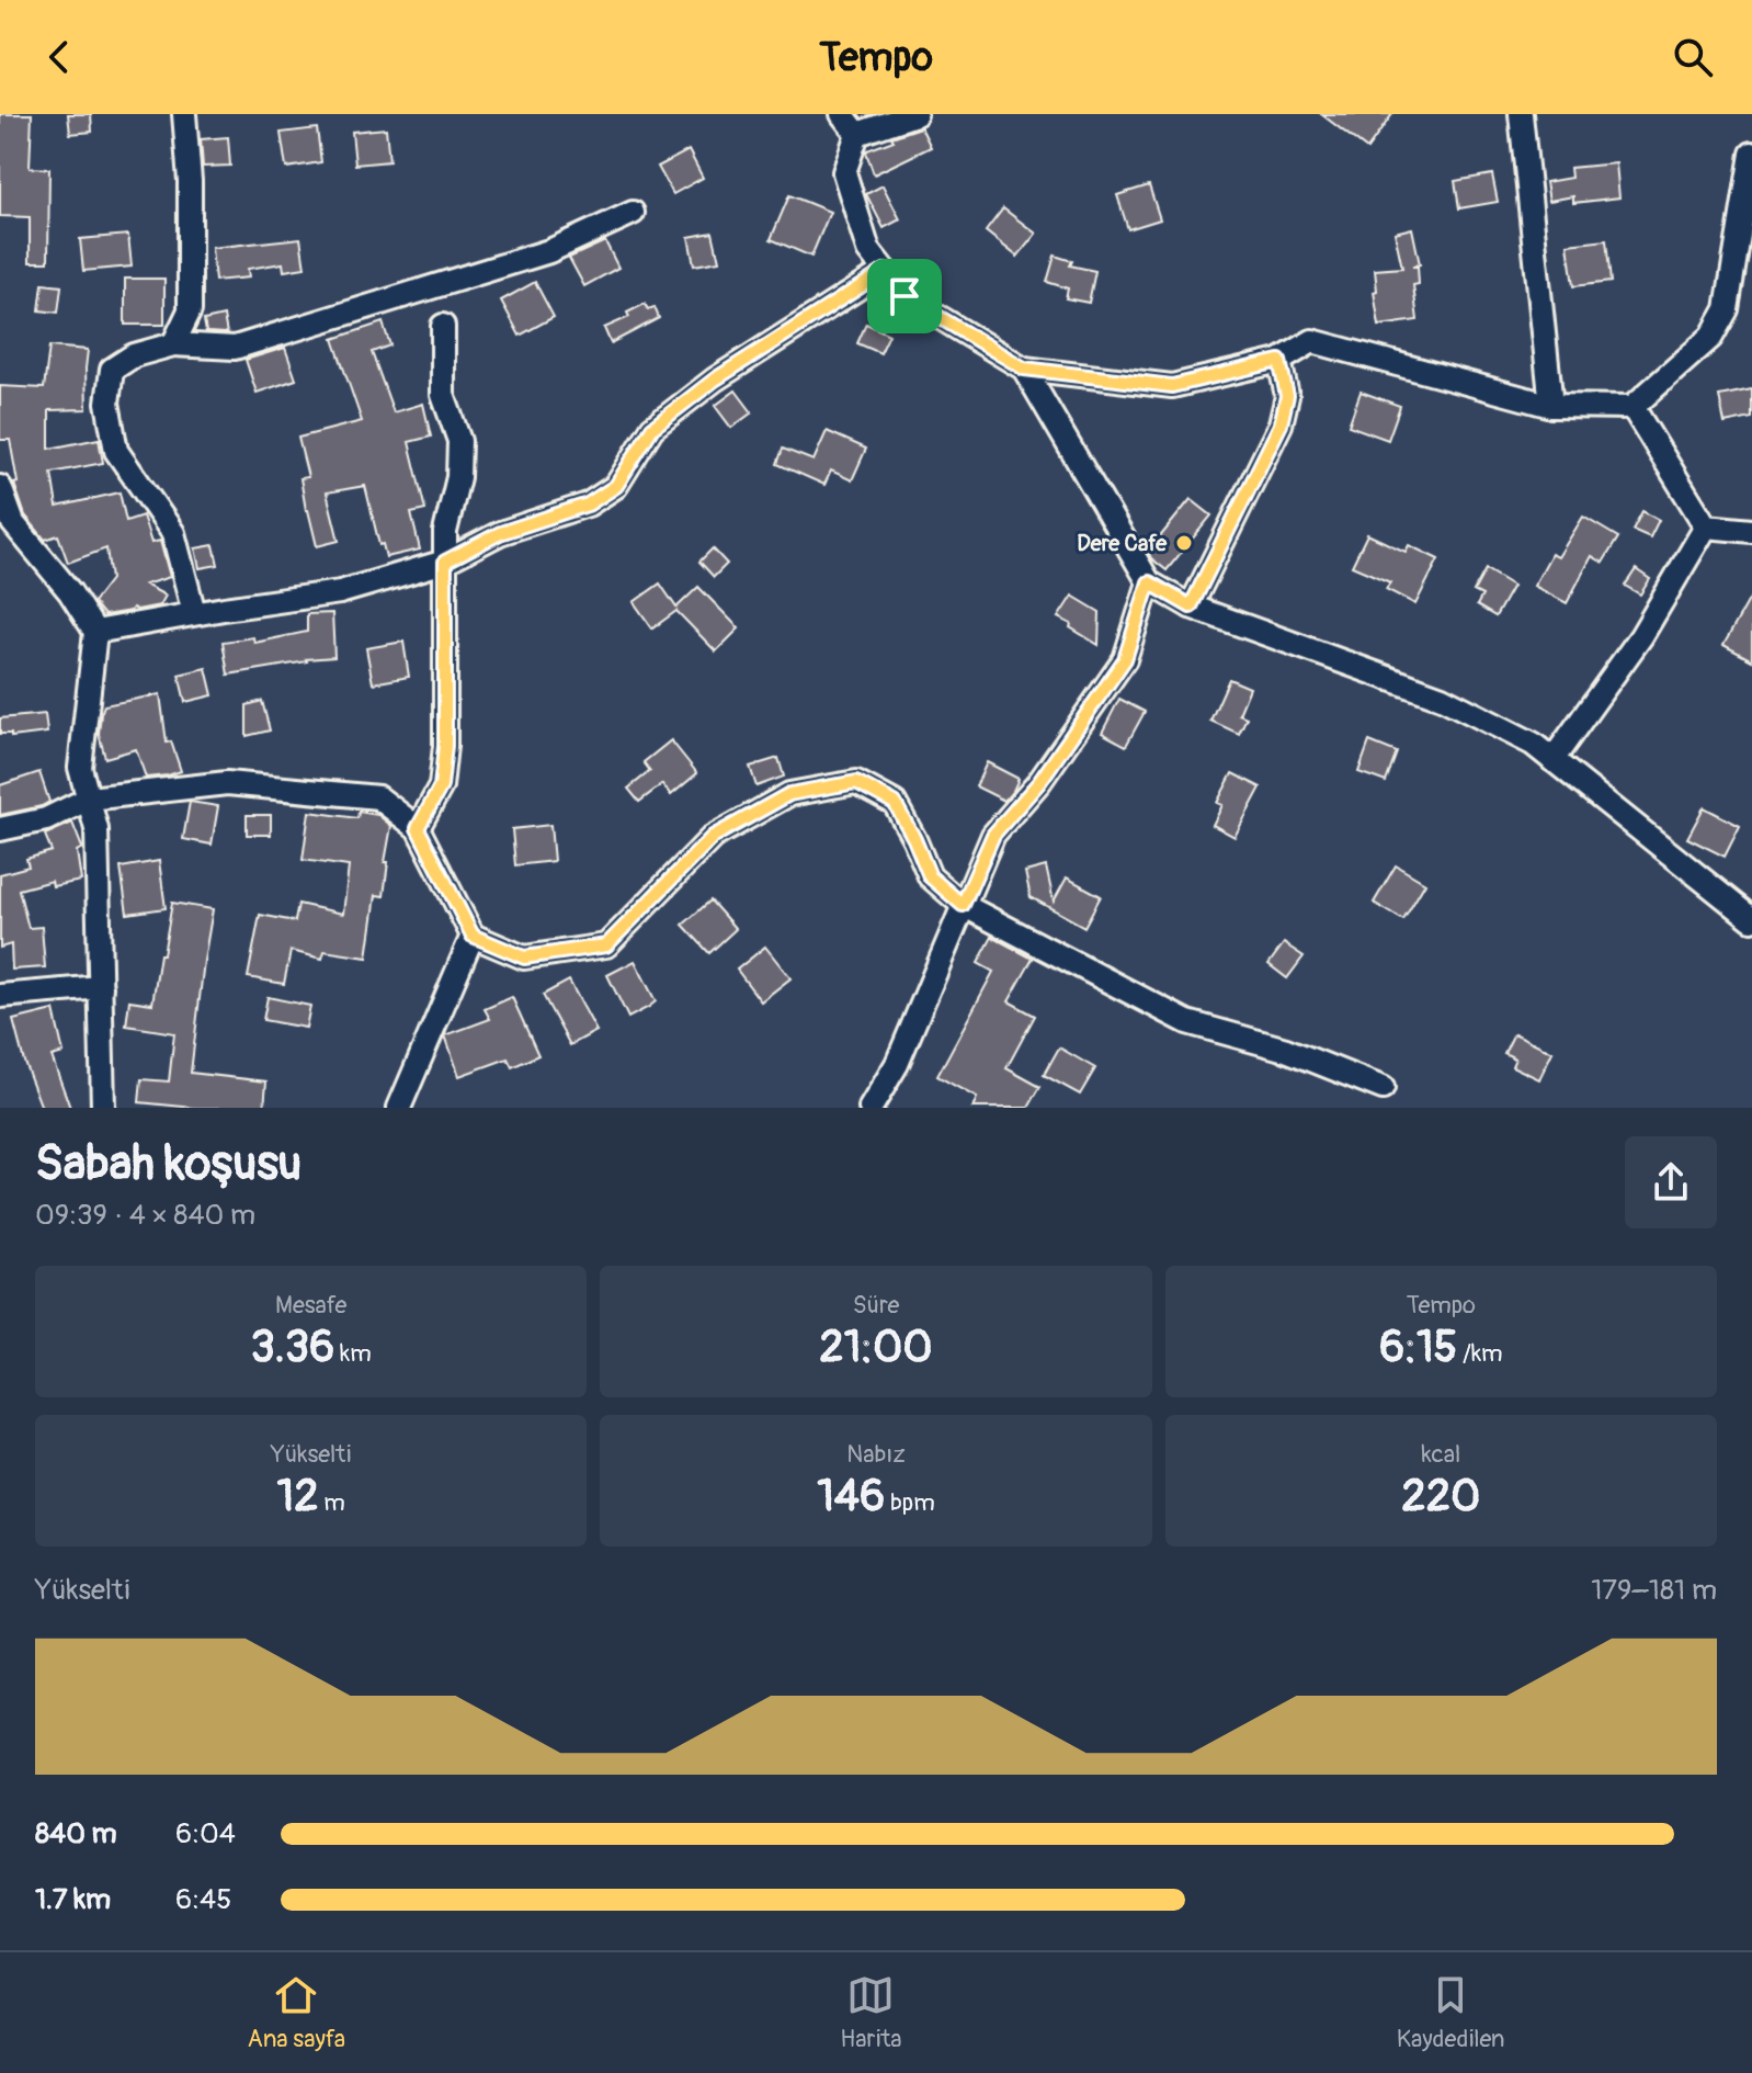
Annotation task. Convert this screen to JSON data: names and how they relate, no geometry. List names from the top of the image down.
{
  "places": ["Dere Cafe"],
  "page": {
    "header": "Tempo",
    "heading": ["Sabah koşusu", "09:39 · 4 × 840 m"],
    "stats": [
      ["Mesafe", "3.36 km"],
      ["Süre", "21:00"],
      ["Tempo", "6:15 /km"],
      ["Yükselti", "12 m"],
      ["Nabız", "146 bpm"],
      ["kcal", "220"]
    ],
    "chart": ["Yükselti", "179–181 m"],
    "list": [
      {
        "name": "840 m",
        "note": "6:04"
      },
      {
        "name": "1.7 km",
        "note": "6:45"
      }
    ],
    "tabs": ["Ana sayfa", "Harita", "Kaydedilen"]
  }
}
